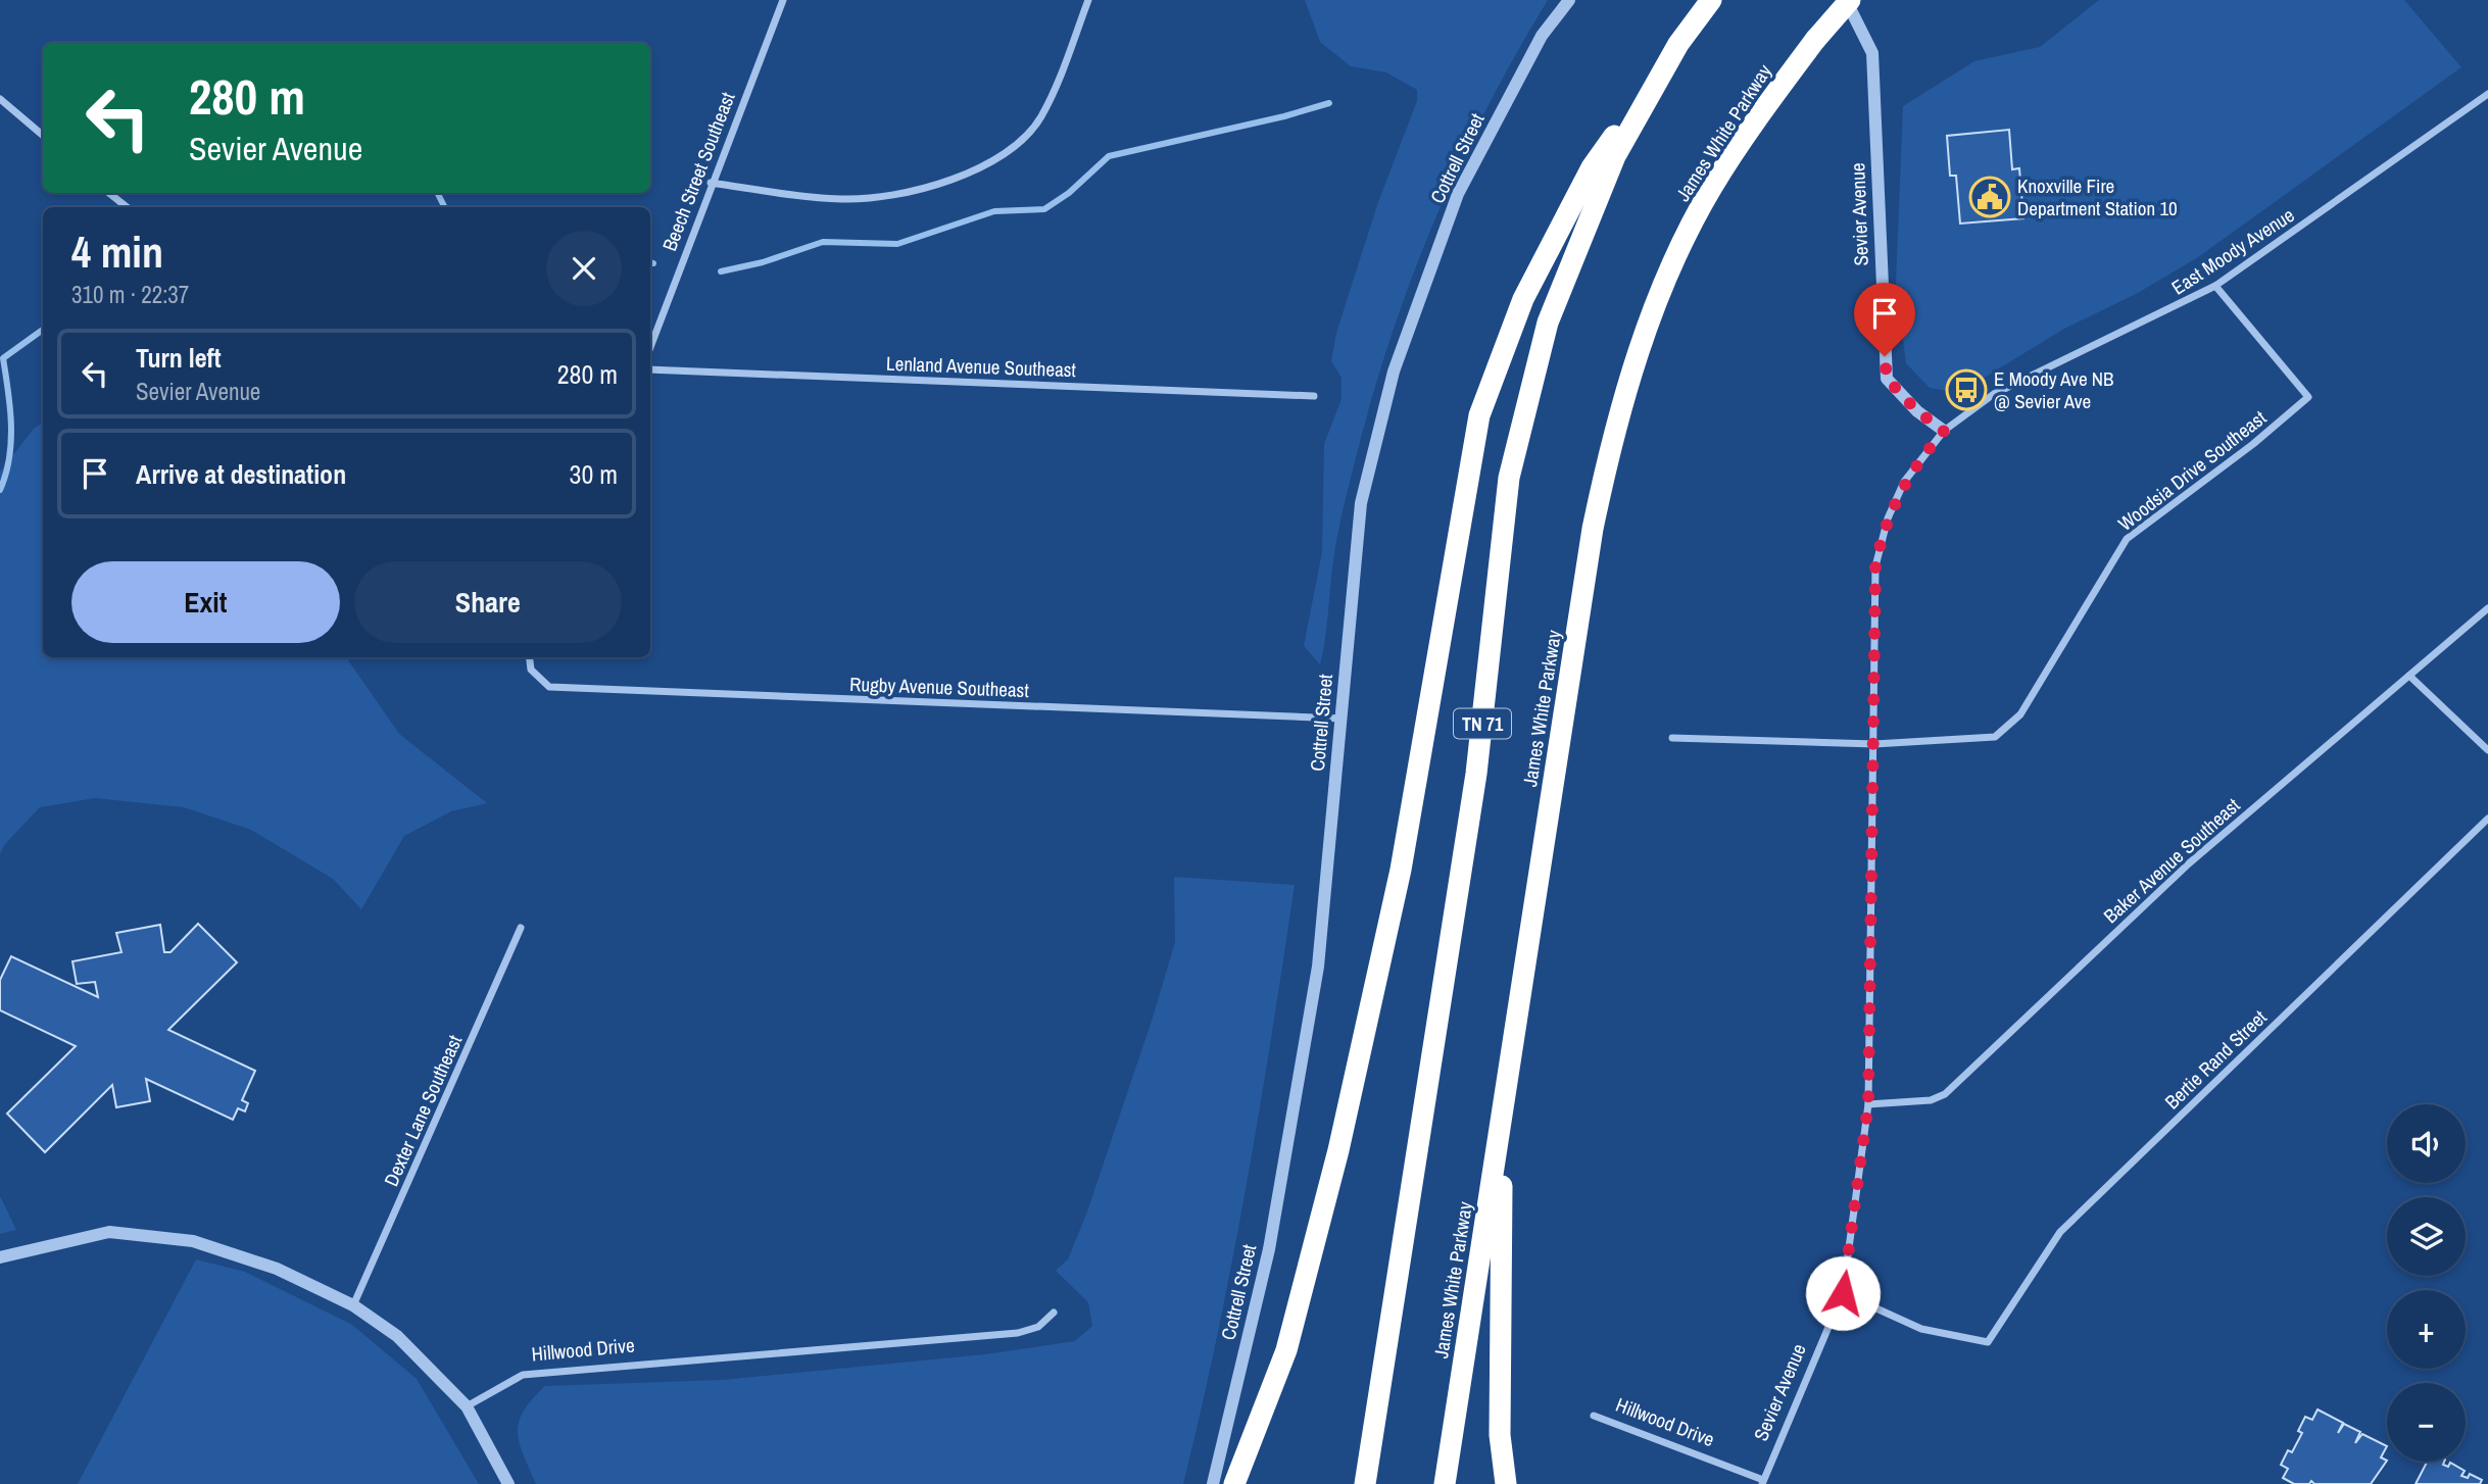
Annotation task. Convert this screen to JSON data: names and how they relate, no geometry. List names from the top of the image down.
{
  "streets": {
    "highway": ["James White Parkway", "TN 71"],
    "street": [
      "Cottrell Street",
      "Beech Street Southeast",
      "Sevier Avenue",
      "East Moody Avenue",
      "Lenland Avenue Southeast",
      "Woodsia Drive Southeast",
      "Rugby Avenue Southeast",
      "Baker Avenue Southeast",
      "Bertie Rand Street",
      "Dexter Lane Southeast",
      "Hillwood Drive"
    ]
  },
  "crossings": [
    ["James White Parkway", "Sevier Avenue"],
    ["Cottrell Street", "Rugby Avenue Southeast"],
    ["Sevier Avenue", "East Moody Avenue"],
    ["Sevier Avenue", "Woodsia Drive Southeast"],
    ["Sevier Avenue", "Baker Avenue Southeast"],
    ["Sevier Avenue", "Bertie Rand Street"],
    ["Sevier Avenue", "Hillwood Drive"],
    ["East Moody Avenue", "Woodsia Drive Southeast"]
  ],
  "places": {
    "public building": ["Knoxville Fire Department Station 10"],
    "bus stop": ["E Moody Ave NB @ Sevier Ave"]
  },
  "page": {
    "turn": ["280 m", "Sevier Avenue"],
    "heading": ["4 min", "310 m · 22:37"],
    "list": [
      {
        "name": "Turn left",
        "note": "Sevier Avenue",
        "value": "280 m"
      },
      {
        "name": "Arrive at destination",
        "value": "30 m"
      }
    ],
    "buttons": ["Exit", "Share"],
    "map_buttons": ["+", "−"]
  }
}
